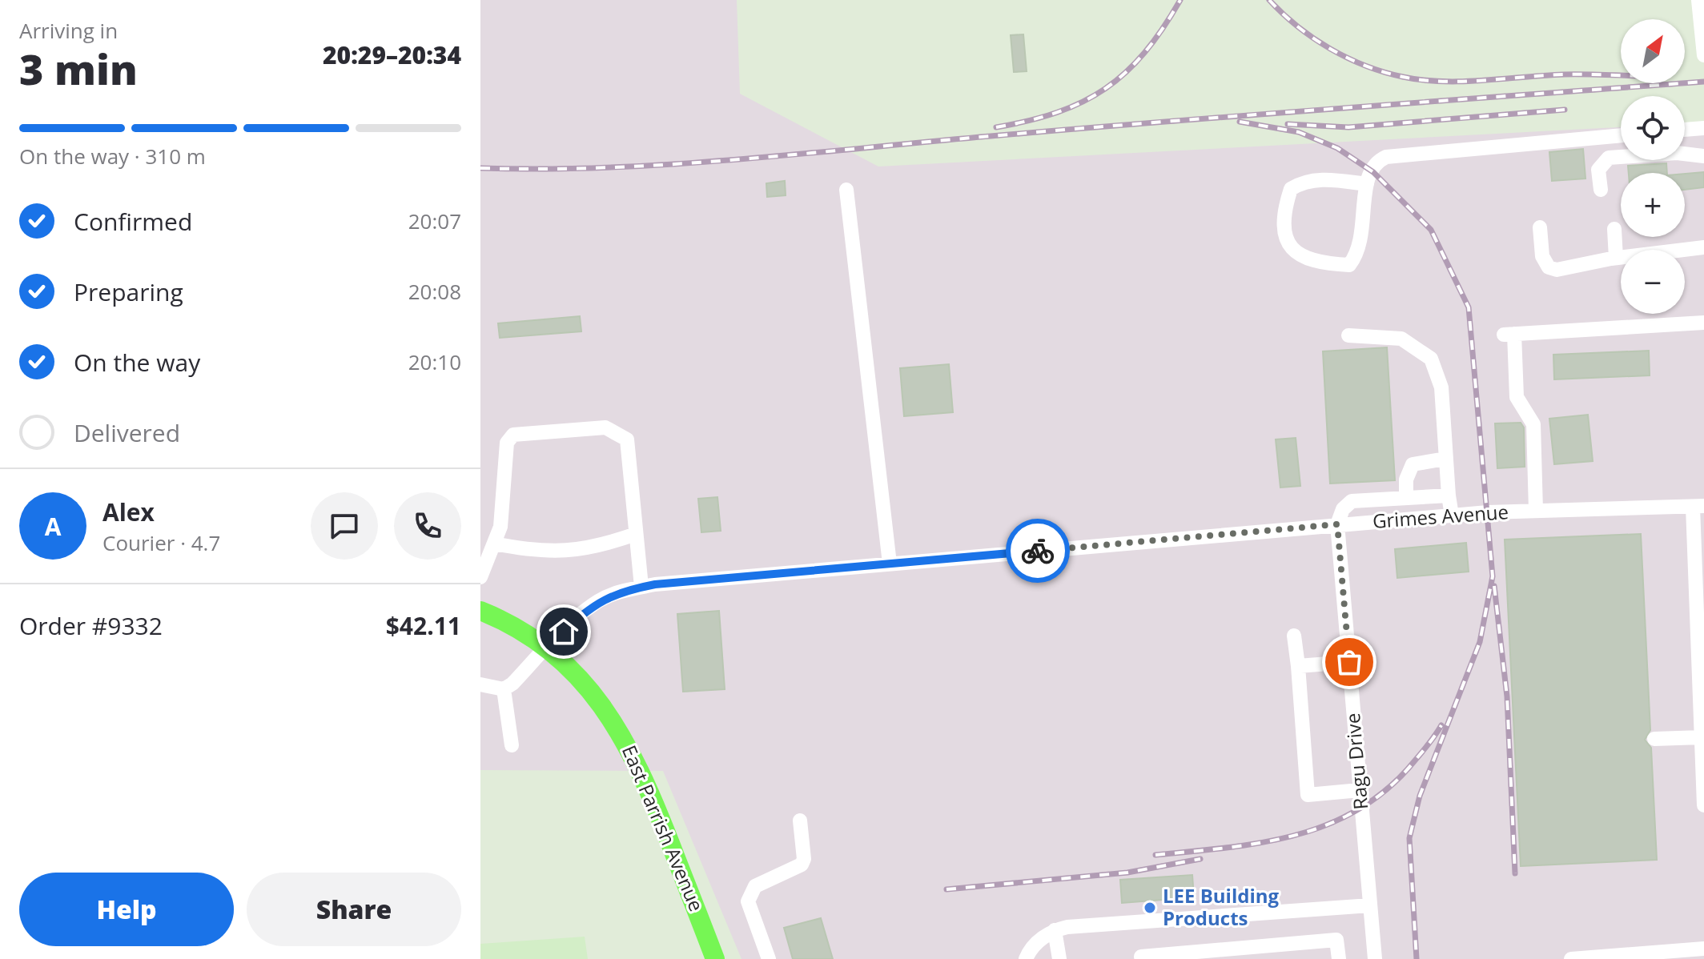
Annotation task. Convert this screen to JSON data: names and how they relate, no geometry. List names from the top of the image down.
{
  "streets": {
    "main road": ["East Parrish Avenue"],
    "street": ["Grimes Avenue", "Ragu Drive"]
  },
  "crossings": [
    ["Grimes Avenue", "Ragu Drive"],
    ["Grimes Avenue", "East Parrish Avenue"]
  ],
  "places": ["LEE Building Products"],
  "north": "top right",
  "page": {
    "heading": ["3 min", "Arriving in", "20:29–20:34"],
    "panel": [
      "Alex",
      "Courier · 4.7",
      "Order #9332",
      "$42.11"
    ],
    "map_buttons": ["+", "−"],
    "bar": "On the way · 310 m",
    "list": [
      ["Confirmed", "20:07"],
      ["Preparing", "20:08"],
      ["On the way", "20:10"],
      "Delivered"
    ],
    "round": "A",
    "buttons": ["Help", "Share"]
  }
}
